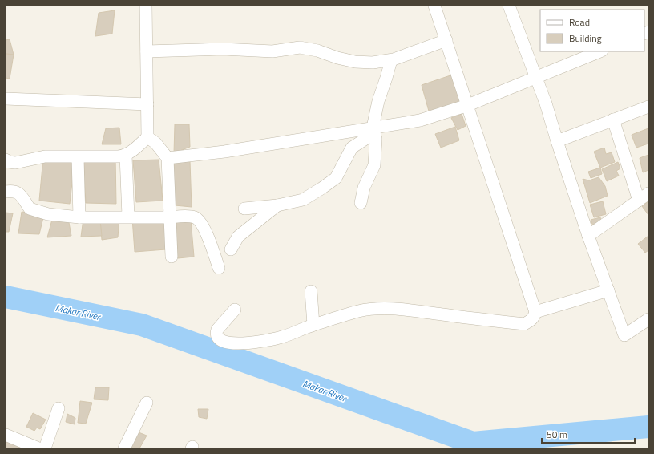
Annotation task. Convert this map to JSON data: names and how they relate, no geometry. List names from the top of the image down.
{
  "water": ["Makar River"],
  "legend": ["Road", "Building"],
  "scale_bar": "50 m"
}
